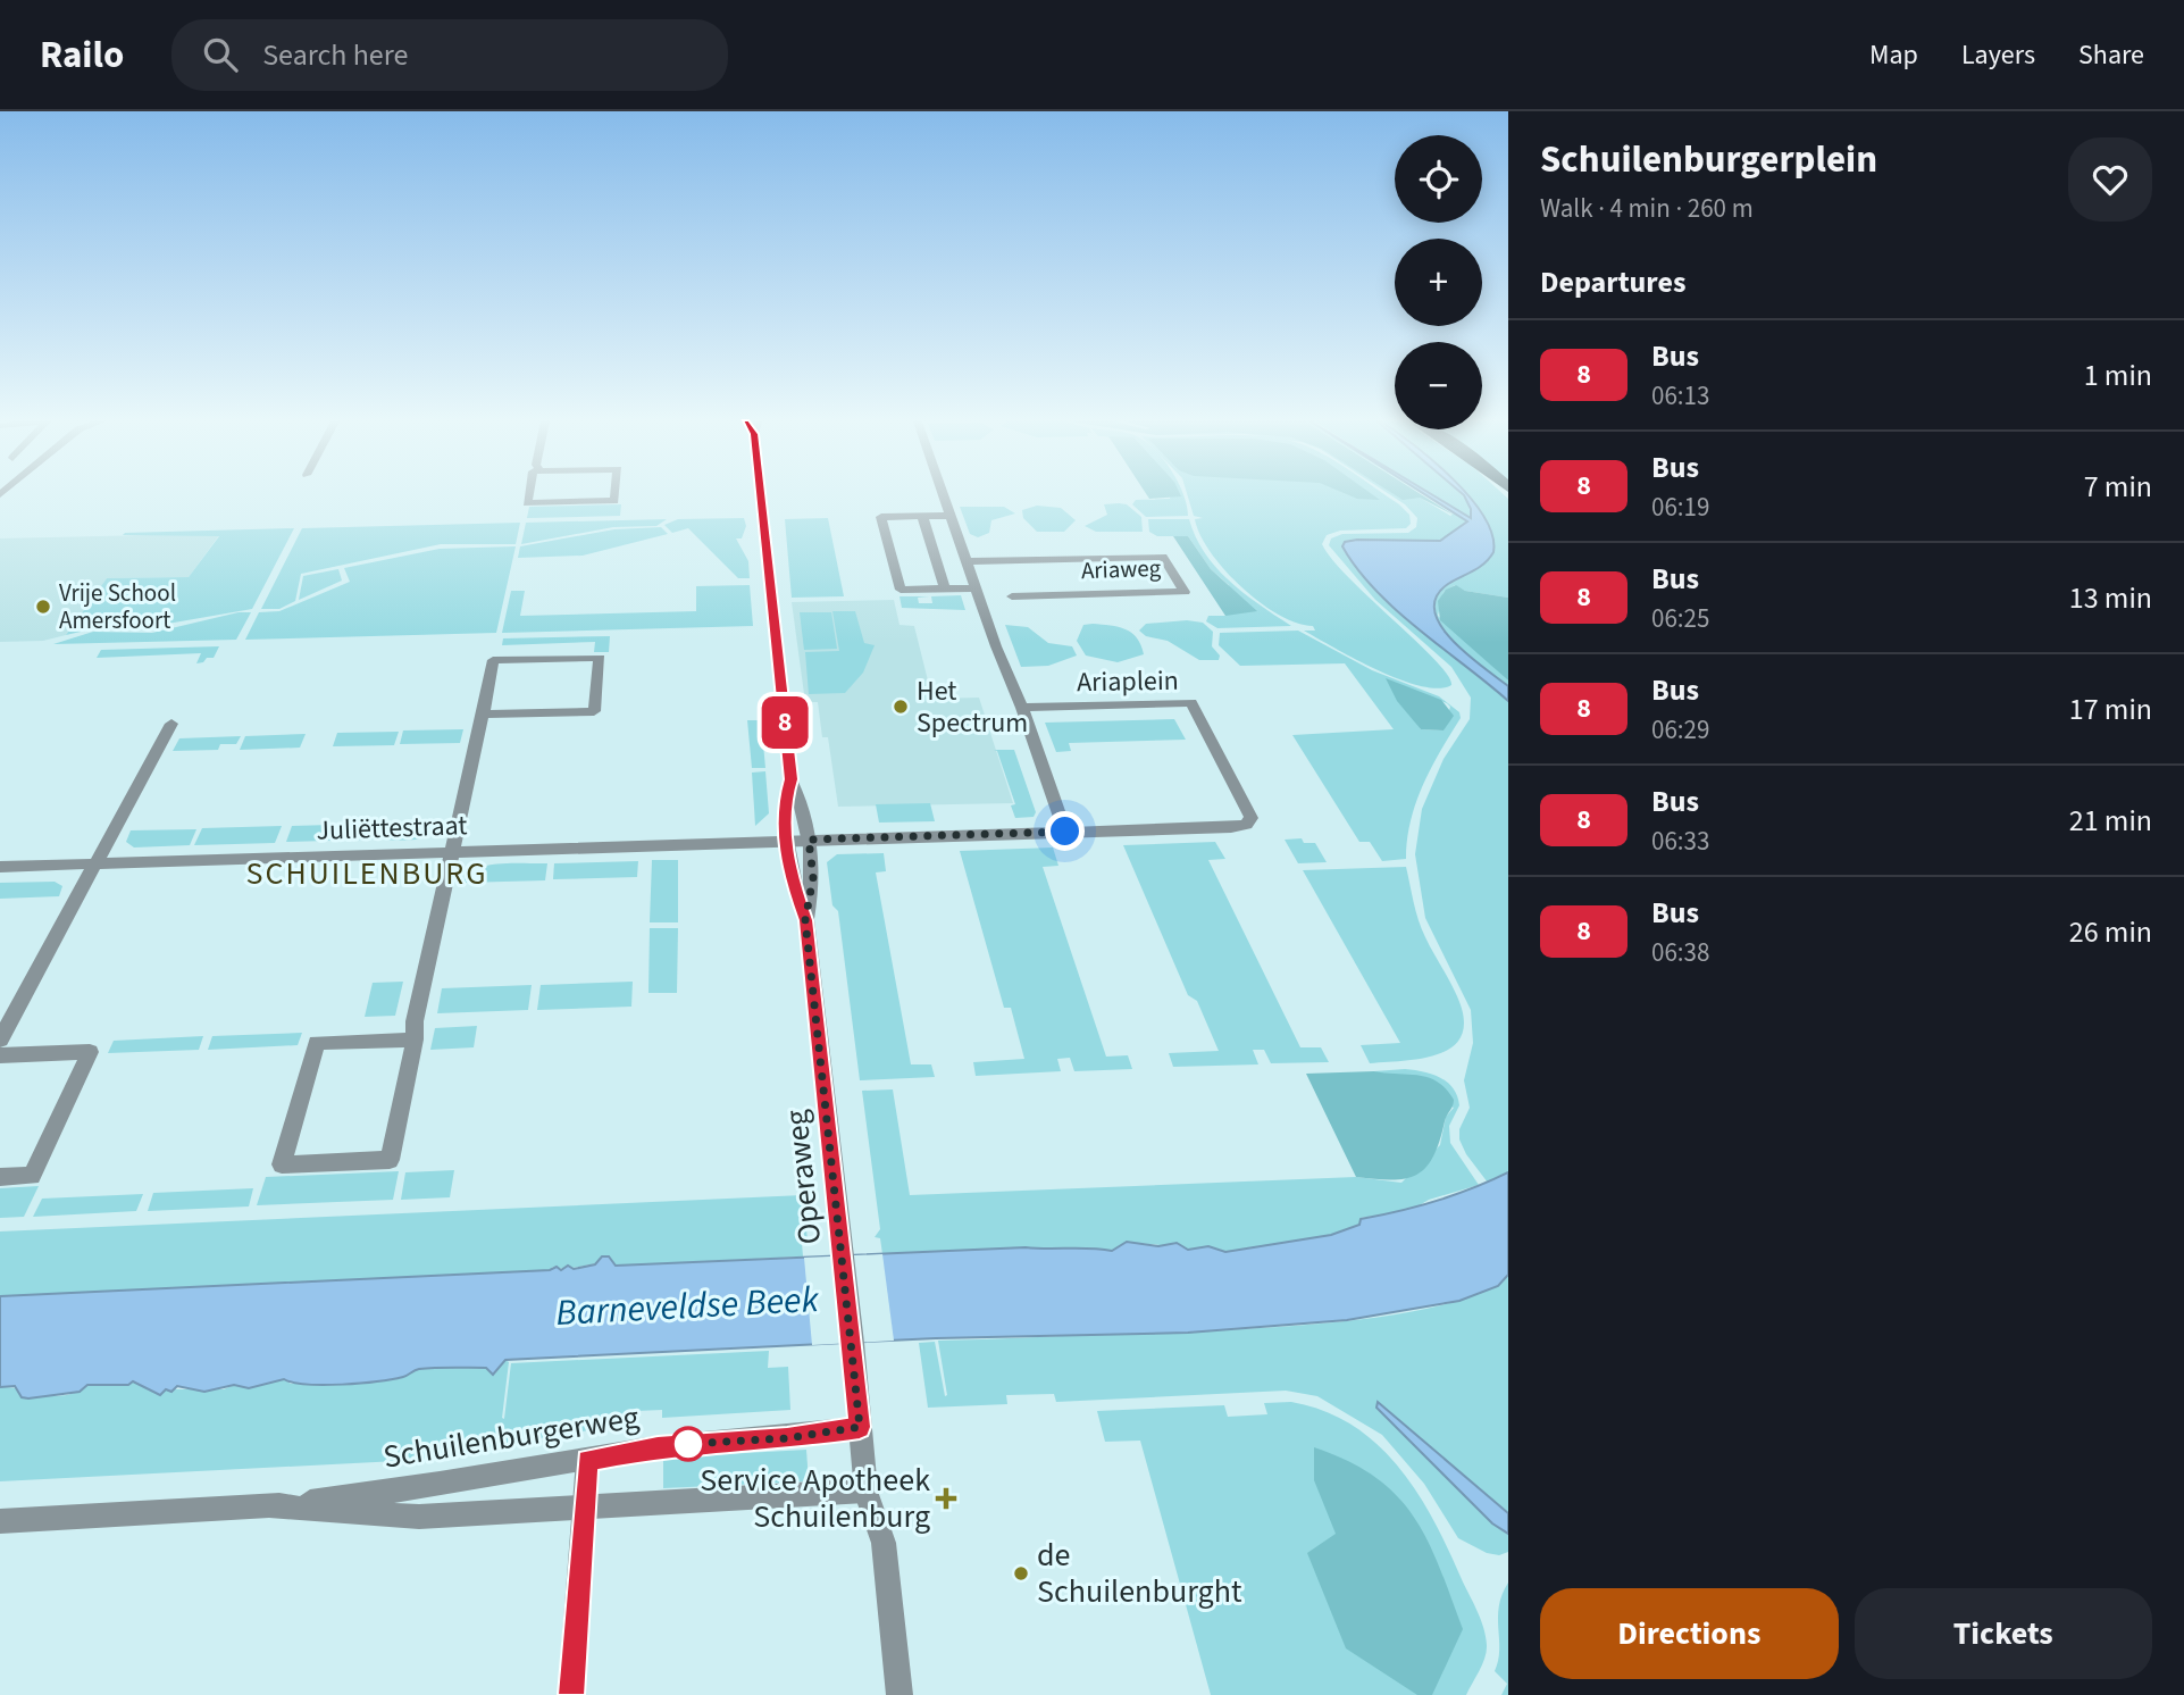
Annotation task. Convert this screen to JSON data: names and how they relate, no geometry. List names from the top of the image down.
{
  "streets": {
    "street": [
      "Ariaweg",
      "Ariaplein",
      "Juliëttestraat",
      "Operaweg",
      "Schuilenburgerweg"
    ]
  },
  "crossings": [
    ["Juliëttestraat", "Operaweg"],
    ["Operaweg", "Schuilenburgerweg"]
  ],
  "districts": ["SCHUILENBURG"],
  "water": ["Barneveldse Beek"],
  "places": {
    "other": ["Vrije School Amersfoort", "Het Spectrum", "de Schuilenburght"],
    "health": ["Service Apotheek Schuilenburg"]
  },
  "lines": ["bus line 8"],
  "page": {
    "header": "Railo",
    "search": "Search here",
    "nav": ["Map", "Layers", "Share"],
    "on_map": "8",
    "heading": [
      ["Schuilenburgerplein", "Walk · 4 min · 260 m"],
      "Departures"
    ],
    "map_buttons": ["+", "−"],
    "list": [
      {
        "mark": "8",
        "name": "Bus",
        "note": "06:13",
        "value": "1 min"
      },
      {
        "mark": "8",
        "name": "Bus",
        "note": "06:19",
        "value": "7 min"
      },
      {
        "mark": "8",
        "name": "Bus",
        "note": "06:25",
        "value": "13 min"
      },
      {
        "mark": "8",
        "name": "Bus",
        "note": "06:29",
        "value": "17 min"
      },
      {
        "mark": "8",
        "name": "Bus",
        "note": "06:33",
        "value": "21 min"
      },
      {
        "mark": "8",
        "name": "Bus",
        "note": "06:38",
        "value": "26 min"
      }
    ],
    "buttons": ["Directions", "Tickets"]
  }
}
